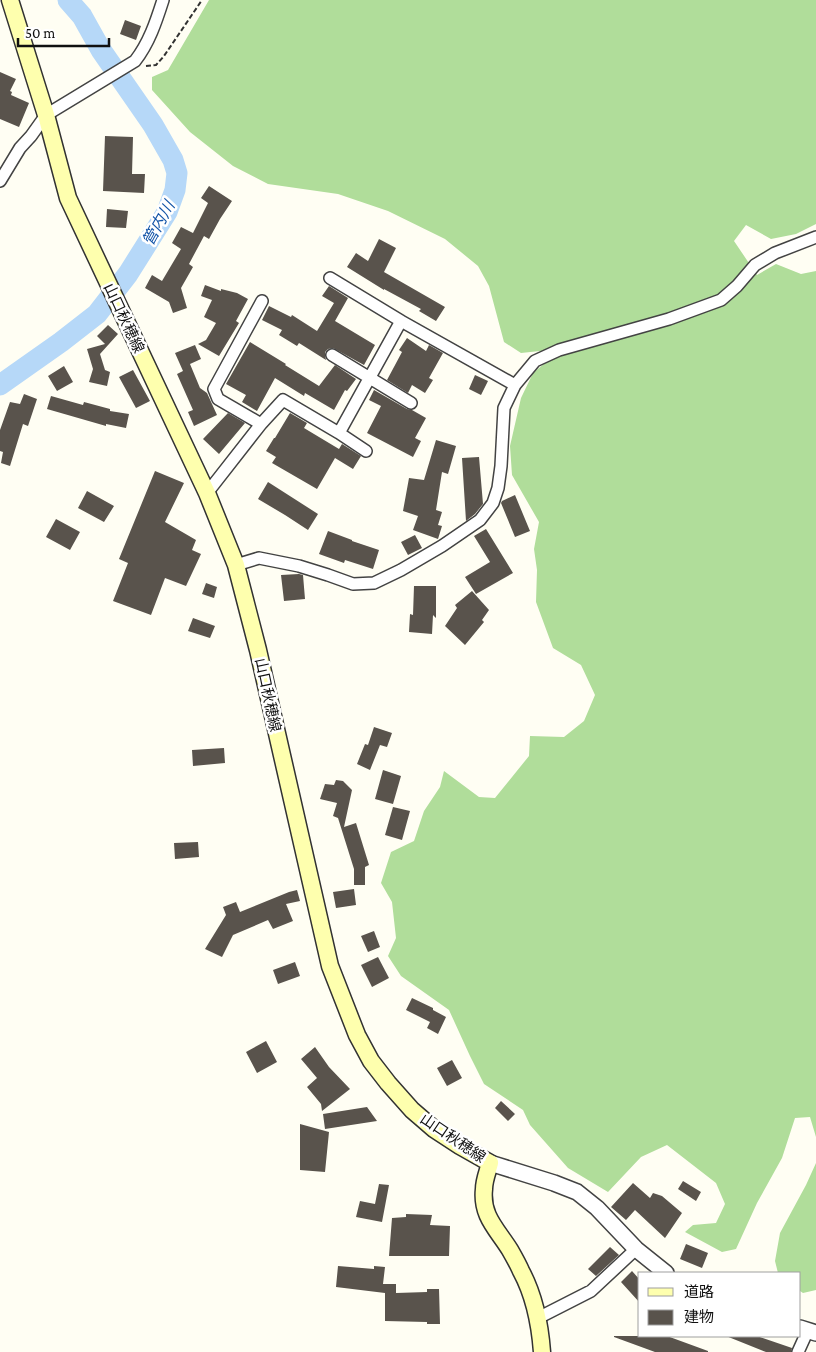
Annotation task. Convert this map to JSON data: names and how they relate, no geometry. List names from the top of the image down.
{
  "streets": {
    "main road": ["山口秋穂線"]
  },
  "water": ["管内川"],
  "legend": ["道路", "建物"],
  "scale_bar": "50 m"
}
